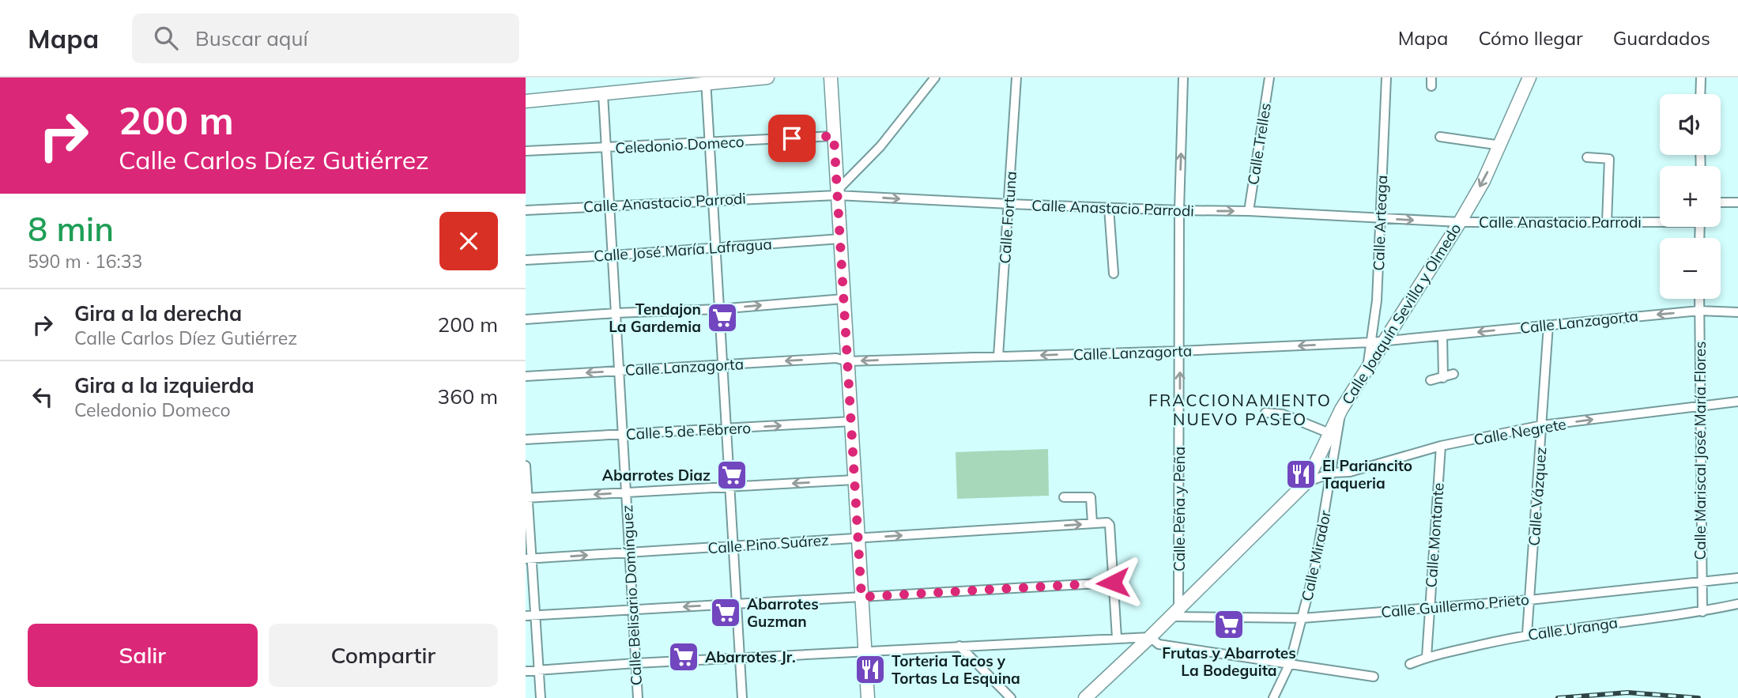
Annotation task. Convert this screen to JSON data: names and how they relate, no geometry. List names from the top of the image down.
{
  "streets": {
    "street": [
      "Calle Trelles",
      "Celedonio Domeco",
      "Calle Anastacio Parrodi",
      "Calle Fortuna",
      "Calle Arteaga",
      "Calle José María Lafragua",
      "Calle Joaquín Sevilla y Olmedo",
      "Calle Lanzagorta",
      "Calle 5 de Febrero",
      "Calle Negrete",
      "Calle Mariscal José María Flores",
      "Calle Vázquez",
      "Calle Peña y Peña",
      "Calle Montante",
      "Calle Pino Suárez",
      "Calle Mirador",
      "Calle Belisario Domínguez",
      "Calle Guillermo Prieto",
      "Calle Uranga"
    ]
  },
  "crossings": [
    ["Calle Trelles", "Calle Anastacio Parrodi"],
    ["Celedonio Domeco", "Calle Belisario Domínguez"],
    ["Calle Anastacio Parrodi", "Calle Fortuna"],
    ["Calle Anastacio Parrodi", "Calle Arteaga"],
    ["Calle Anastacio Parrodi", "Calle Joaquín Sevilla y Olmedo"],
    ["Calle Anastacio Parrodi", "Calle Peña y Peña"],
    ["Calle Anastacio Parrodi", "Calle Belisario Domínguez"],
    ["Calle Fortuna", "Calle Lanzagorta"],
    ["Calle Arteaga", "Calle Joaquín Sevilla y Olmedo"],
    ["Calle Arteaga", "Calle Lanzagorta"],
    ["Calle José María Lafragua", "Calle Belisario Domínguez"],
    ["Calle Joaquín Sevilla y Olmedo", "Calle Lanzagorta"],
    ["Calle Joaquín Sevilla y Olmedo", "Calle Negrete"],
    ["Calle Joaquín Sevilla y Olmedo", "Calle Peña y Peña"],
    ["Calle Joaquín Sevilla y Olmedo", "Calle Mirador"],
    ["Calle Joaquín Sevilla y Olmedo", "Calle Guillermo Prieto"],
    ["Calle Lanzagorta", "Calle Mariscal José María Flores"],
    ["Calle Lanzagorta", "Calle Vázquez"],
    ["Calle Lanzagorta", "Calle Peña y Peña"],
    ["Calle Lanzagorta", "Calle Belisario Domínguez"],
    ["Calle 5 de Febrero", "Calle Belisario Domínguez"],
    ["Calle Negrete", "Calle Mariscal José María Flores"],
    ["Calle Negrete", "Calle Vázquez"],
    ["Calle Negrete", "Calle Montante"],
    ["Calle Negrete", "Calle Mirador"],
    ["Calle Mariscal José María Flores", "Calle Guillermo Prieto"],
    ["Calle Mariscal José María Flores", "Calle Uranga"],
    ["Calle Vázquez", "Calle Guillermo Prieto"],
    ["Calle Vázquez", "Calle Uranga"],
    ["Calle Peña y Peña", "Calle Guillermo Prieto"],
    ["Calle Montante", "Calle Guillermo Prieto"],
    ["Calle Montante", "Calle Uranga"],
    ["Calle Pino Suárez", "Calle Belisario Domínguez"],
    ["Calle Mirador", "Calle Guillermo Prieto"]
  ],
  "one_way": ["Calle Lanzagorta", "Calle Negrete", "Calle Peña y Peña"],
  "districts": ["FRACCIONAMIENTO NUEVO PASEO"],
  "places": {
    "supermarket": [
      "Tendajon La Gardemia",
      "Abarrotes Diaz",
      "Abarrotes Guzman",
      "Frutas y Abarrotes La Bodeguita",
      "Abarrotes Jr."
    ],
    "restaurant": ["El Pariancito Taqueria", "Torteria Tacos y Tortas La Esquina"]
  },
  "page": {
    "header": "Mapa",
    "search": "Buscar aquí",
    "nav": ["Mapa", "Cómo llegar", "Guardados"],
    "turn": ["200 m", "Calle Carlos Díez Gutiérrez"],
    "map_buttons": ["+", "−"],
    "heading": ["8 min", "590 m · 16:33"],
    "list": [
      {
        "name": "Gira a la derecha",
        "note": "Calle Carlos Díez Gutiérrez",
        "value": "200 m"
      },
      {
        "name": "Gira a la izquierda",
        "note": "Celedonio Domeco",
        "value": "360 m"
      }
    ],
    "buttons": ["Salir", "Compartir"]
  }
}
